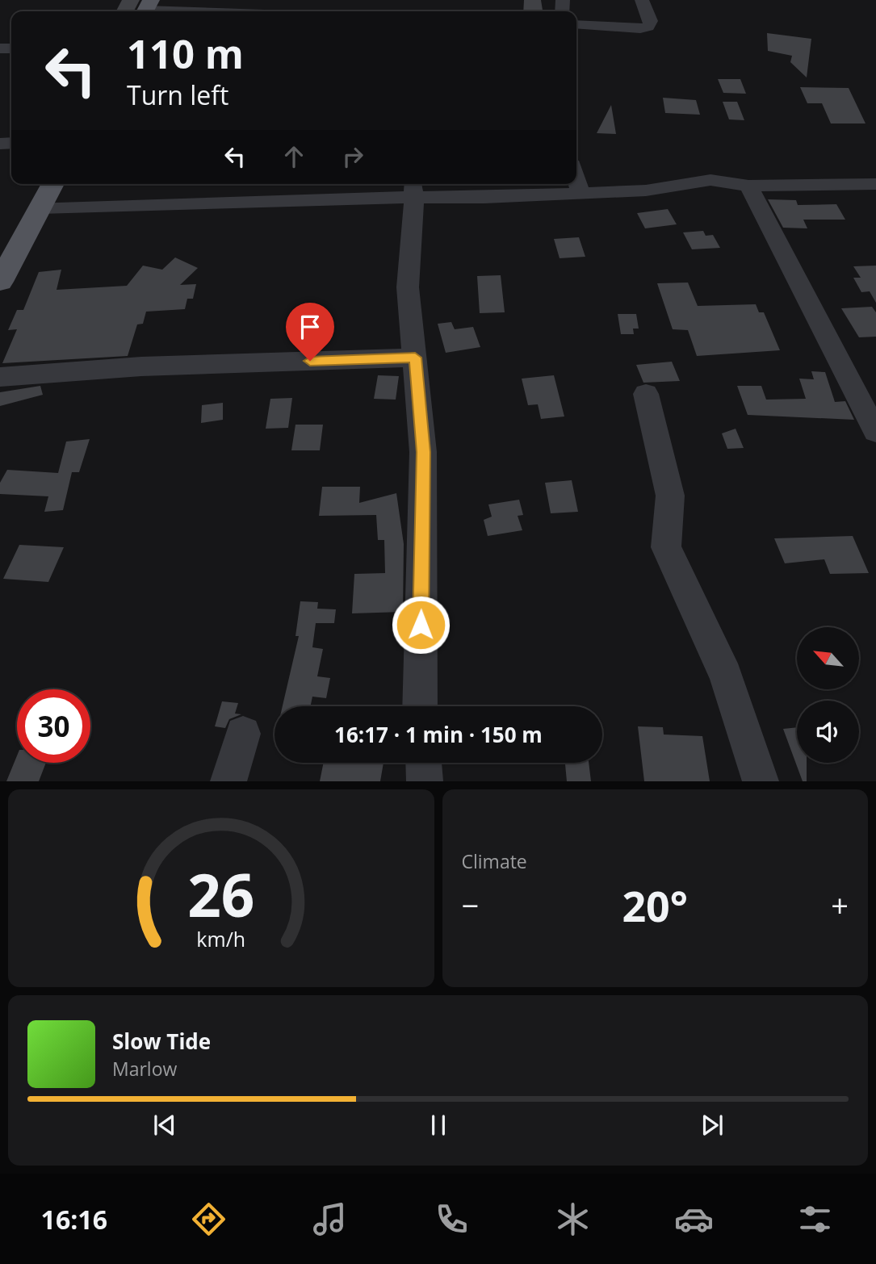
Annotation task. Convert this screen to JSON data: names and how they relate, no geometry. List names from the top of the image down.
{
  "north": "top left",
  "page": {
    "turn": ["110 m", "Turn left"],
    "limit": "30",
    "trip": "16:17 · 1 min · 150 m",
    "tile": "Climate",
    "heat": ["−", "20°", "+"],
    "song": ["Slow Tide", "Marlow"],
    "tabs": "16:16",
    "gauge": ["26", "km/h"]
  }
}
